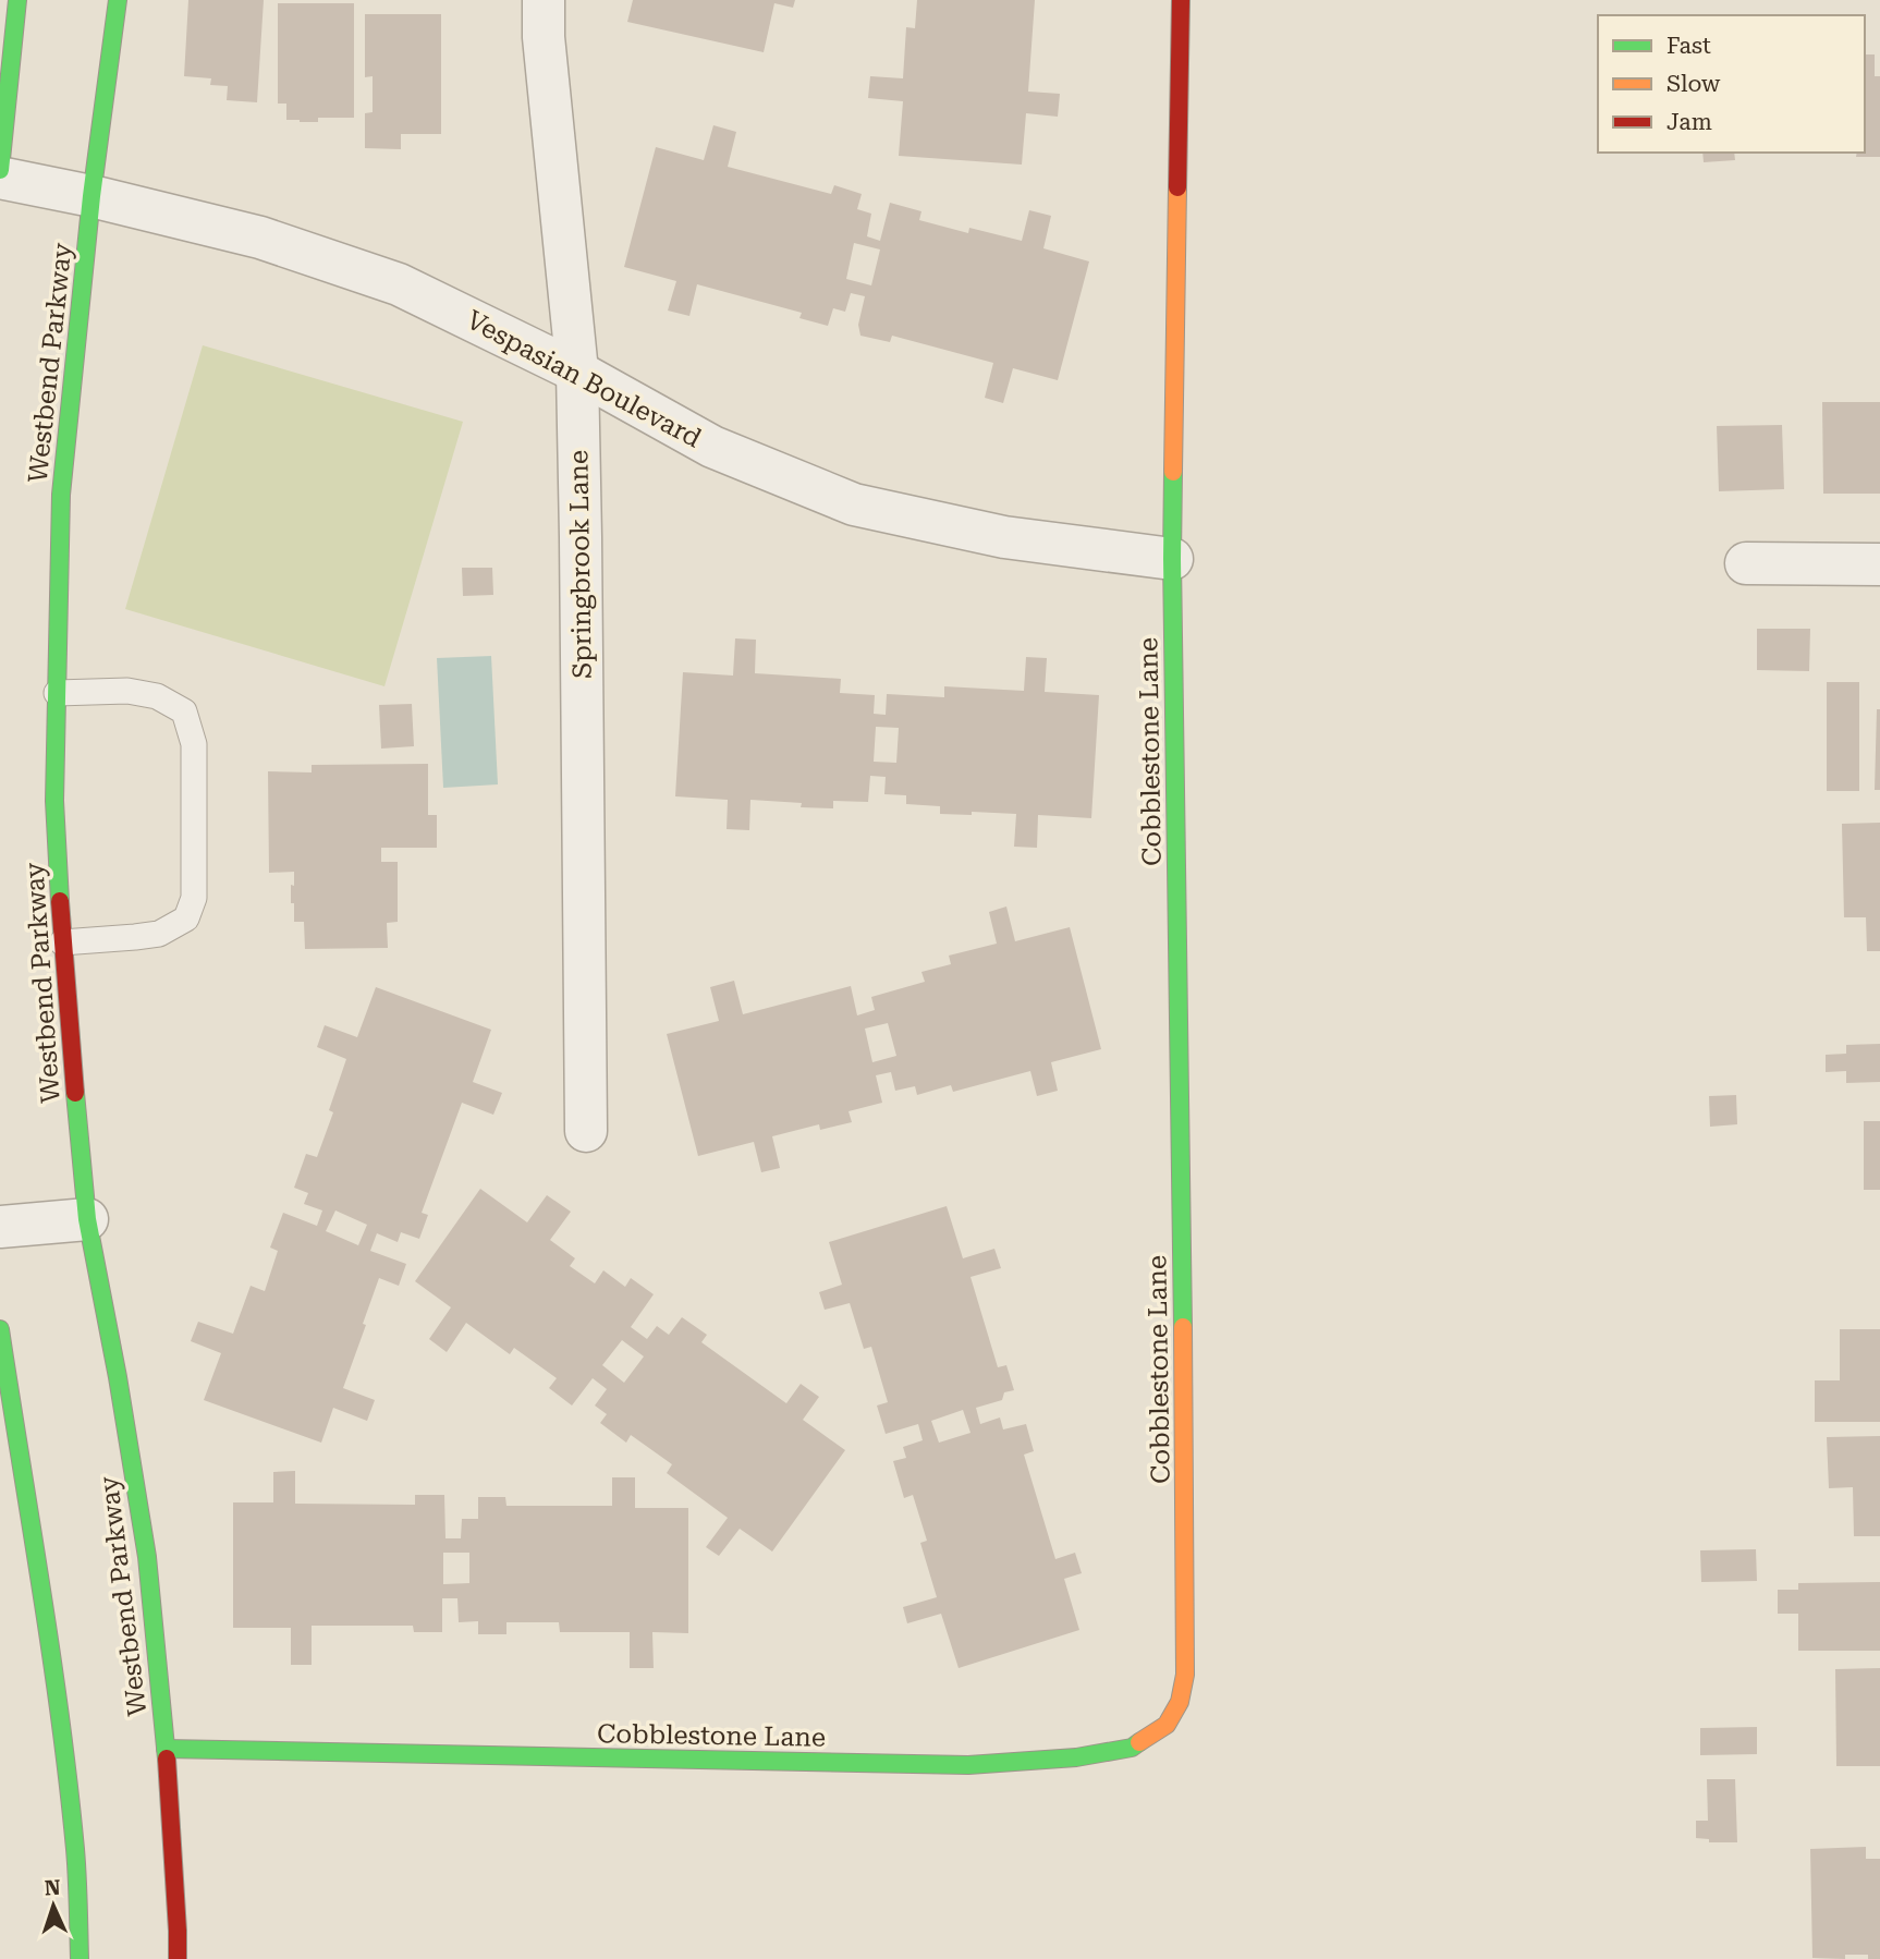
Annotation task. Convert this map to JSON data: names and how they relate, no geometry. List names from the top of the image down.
{
  "streets": {
    "street": [
      "Westbend Parkway",
      "Vespasian Boulevard",
      "Springbrook Lane",
      "Cobblestone Lane"
    ]
  },
  "crossings": [
    ["Westbend Parkway", "Vespasian Boulevard"],
    ["Westbend Parkway", "Cobblestone Lane"],
    ["Vespasian Boulevard", "Springbrook Lane"],
    ["Vespasian Boulevard", "Cobblestone Lane"]
  ],
  "legend": ["Fast", "Slow", "Jam"],
  "north": "top"
}
